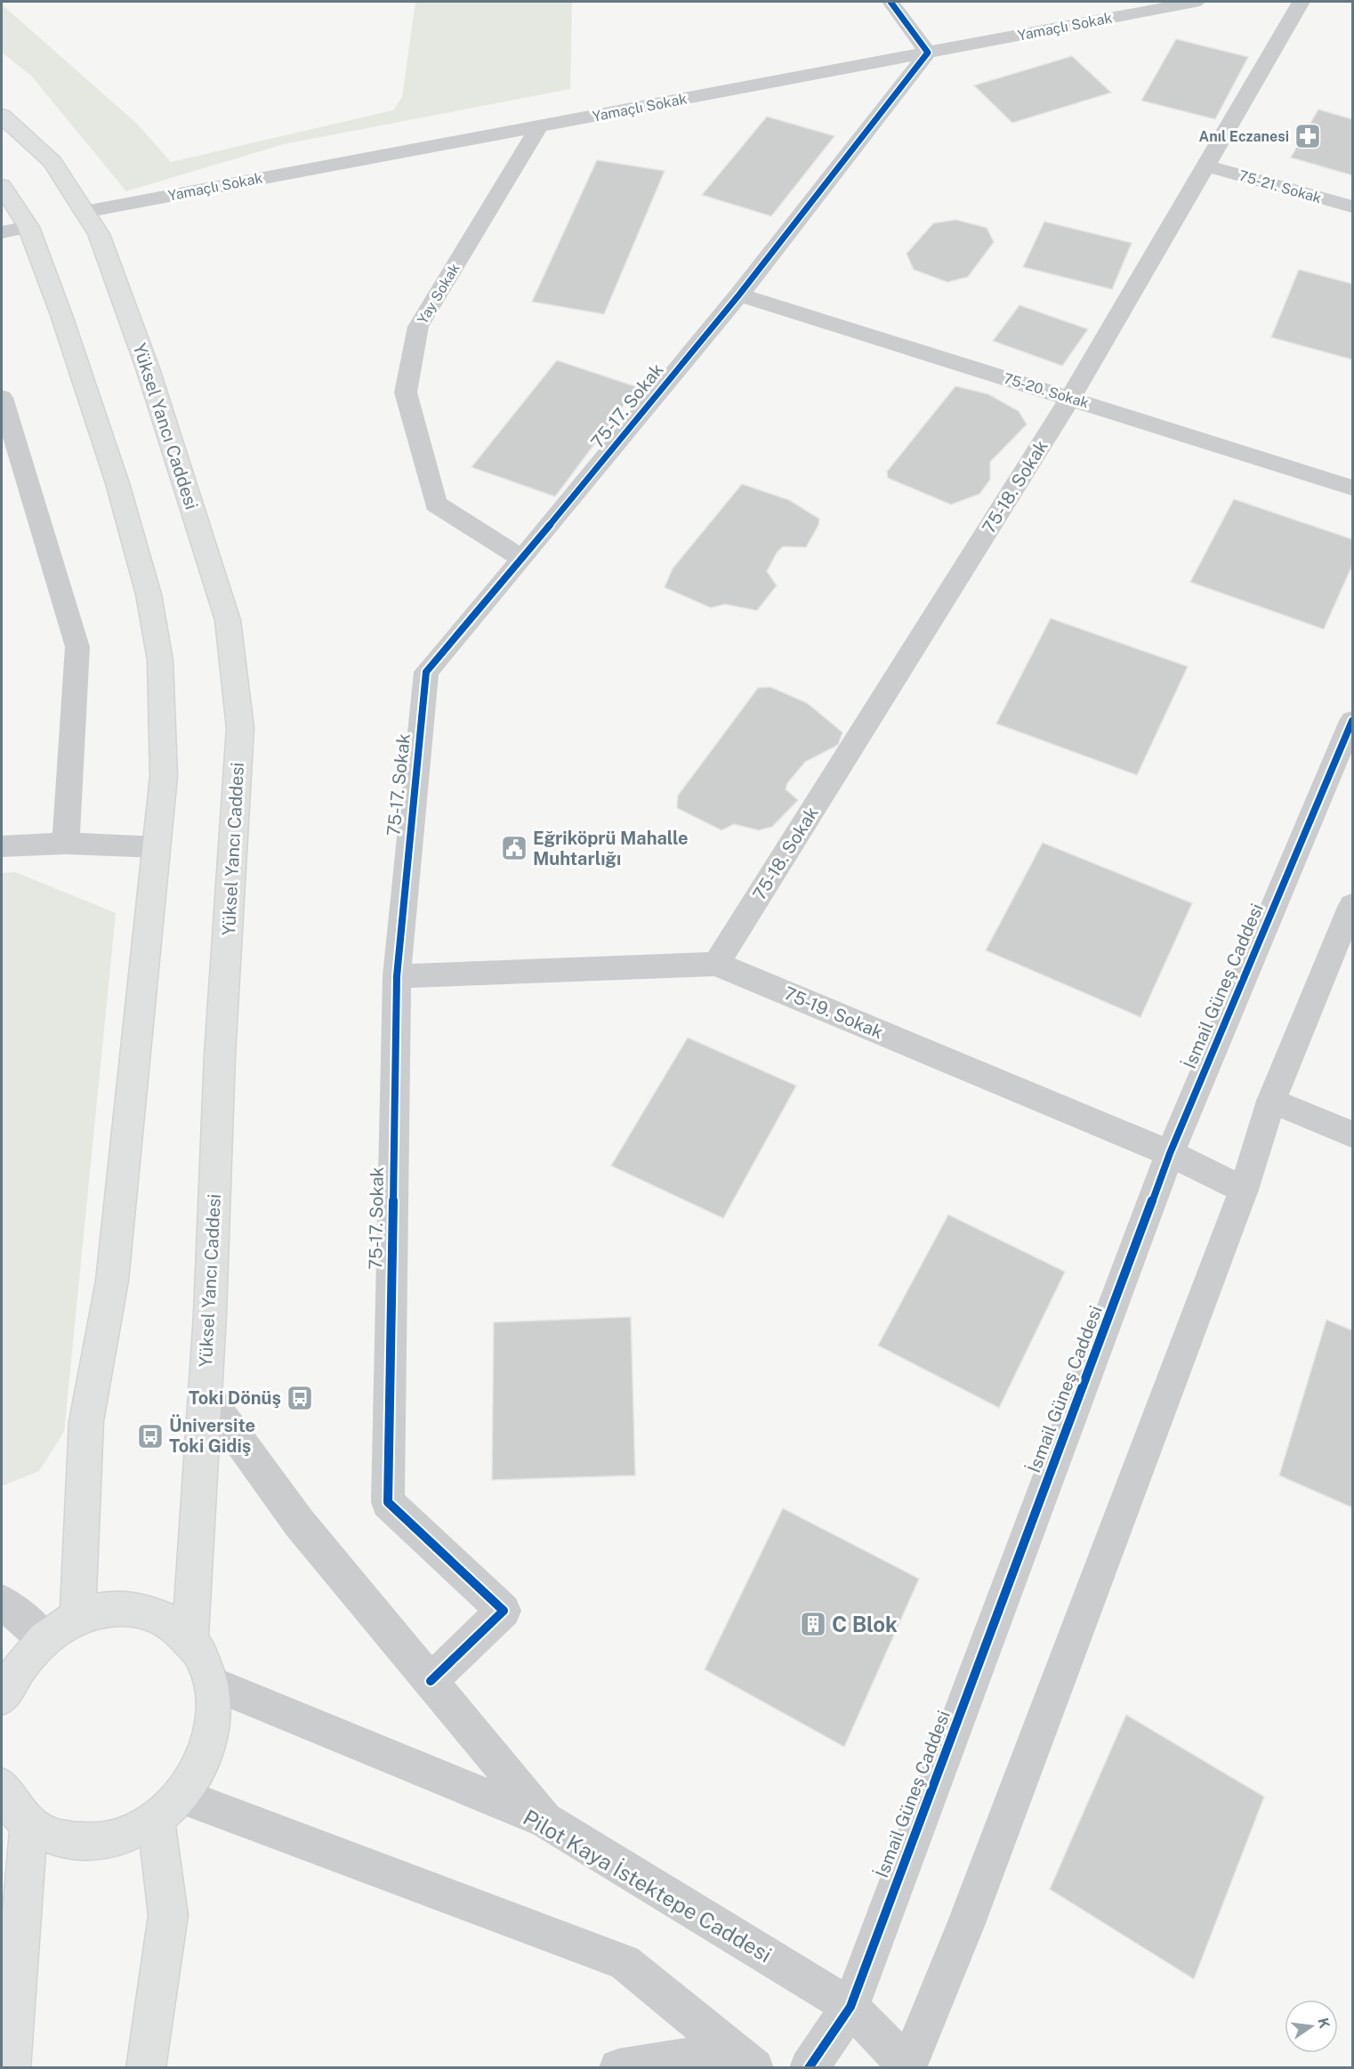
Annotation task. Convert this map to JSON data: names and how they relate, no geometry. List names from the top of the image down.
{
  "streets": {
    "main road": ["Yüksel Yancı Caddesi"],
    "street": [
      "Yamaçlı Sokak",
      "75-21. Sokak",
      "Yay Sokak",
      "75-20. Sokak",
      "75-17. Sokak",
      "75-18. Sokak",
      "İsmail Güneş Caddesi",
      "75-19. Sokak",
      "Pilot Kaya İstektepe Caddesi"
    ]
  },
  "crossings": [
    ["Yamaçlı Sokak", "Yay Sokak"],
    ["Yamaçlı Sokak", "75-17. Sokak"],
    ["Yamaçlı Sokak", "Yüksel Yancı Caddesi"],
    ["75-21. Sokak", "75-18. Sokak"],
    ["Yay Sokak", "75-17. Sokak"],
    ["75-20. Sokak", "75-17. Sokak"],
    ["75-20. Sokak", "75-18. Sokak"],
    ["75-17. Sokak", "75-19. Sokak"],
    ["75-18. Sokak", "75-19. Sokak"],
    ["İsmail Güneş Caddesi", "75-19. Sokak"],
    ["İsmail Güneş Caddesi", "Pilot Kaya İstektepe Caddesi"]
  ],
  "places": {
    "pharmacy": ["Anıl Eczanesi"],
    "public building": ["Eğriköprü Mahalle Muhtarlığı"],
    "bus stop": ["Toki Dönüş", "Üniversite Toki Gidiş"],
    "building": ["C Blok"]
  },
  "north": "right"
}
